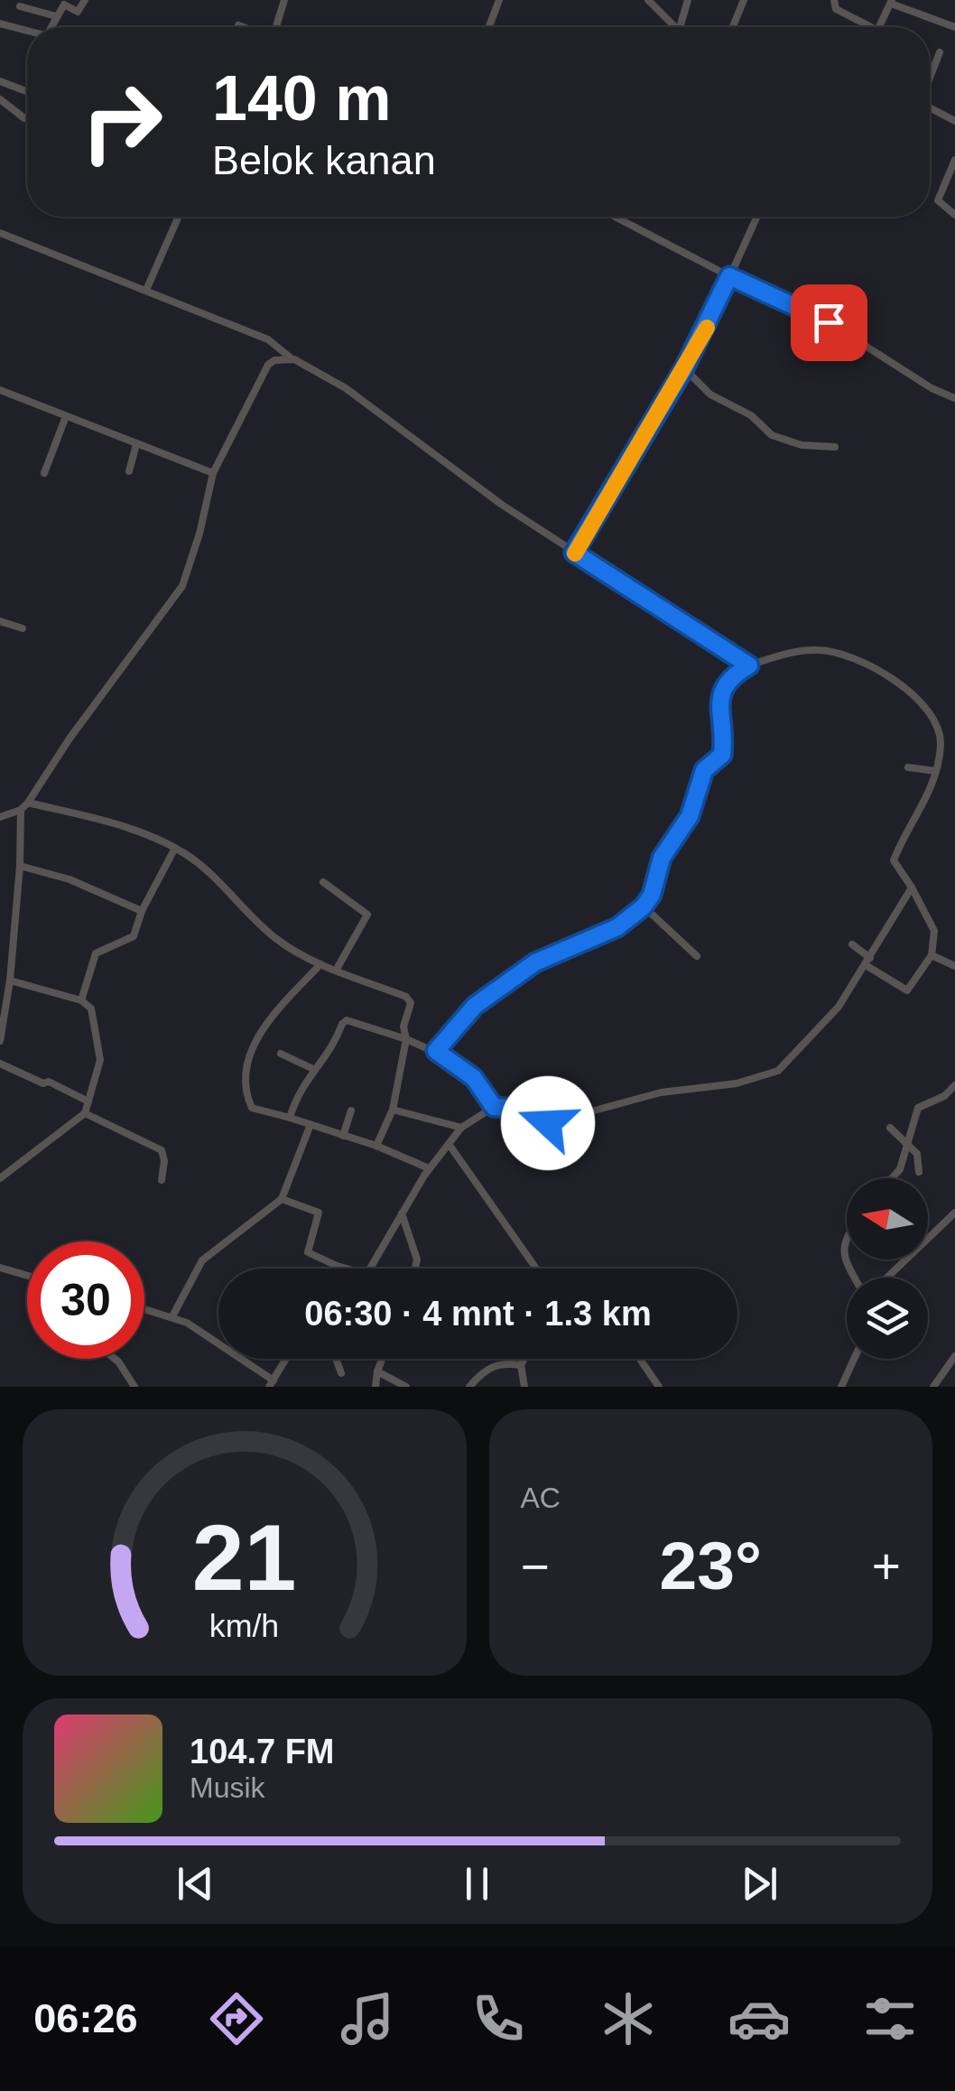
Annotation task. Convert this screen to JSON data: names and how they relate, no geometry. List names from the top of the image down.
{
  "north": "left",
  "page": {
    "turn": ["140 m", "Belok kanan"],
    "limit": "30",
    "trip": "06:30 · 4 mnt · 1.3 km",
    "tile": "AC",
    "heat": ["−", "23°", "+"],
    "song": ["104.7 FM", "Musik"],
    "tabs": "06:26",
    "gauge": ["21", "km/h"]
  }
}
